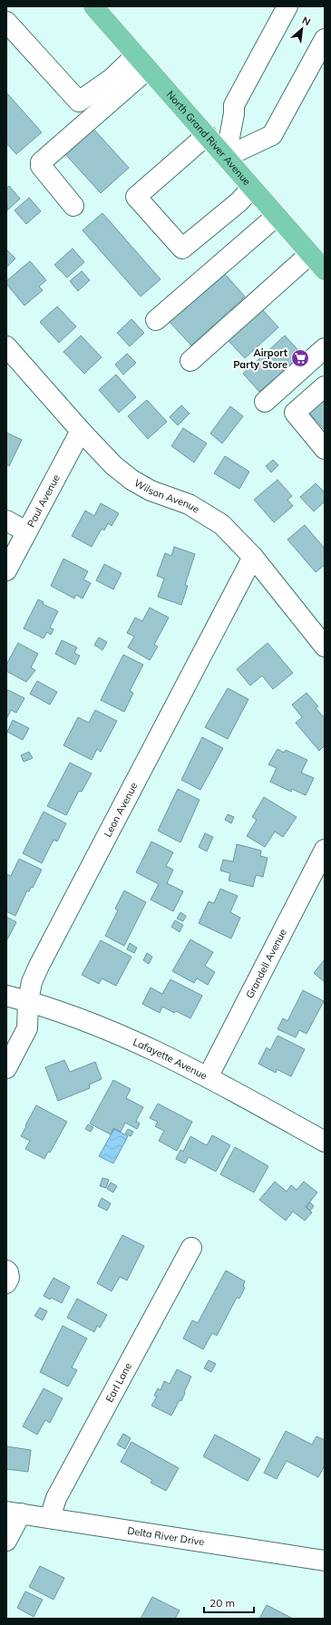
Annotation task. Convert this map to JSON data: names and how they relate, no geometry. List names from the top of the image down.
{
  "streets": {
    "main road": ["North Grand River Avenue"],
    "street": [
      "Wilson Avenue",
      "Paul Avenue",
      "Leon Avenue",
      "Grandell Avenue",
      "Lafayette Avenue",
      "Earl Lane",
      "Delta River Drive"
    ]
  },
  "crossings": [
    ["Wilson Avenue", "Paul Avenue"],
    ["Wilson Avenue", "Leon Avenue"],
    ["Leon Avenue", "Lafayette Avenue"],
    ["Grandell Avenue", "Lafayette Avenue"],
    ["Earl Lane", "Delta River Drive"]
  ],
  "places": {
    "supermarket": ["Airport Party Store"]
  },
  "scale_bar": "20 m",
  "north": "top right"
}
